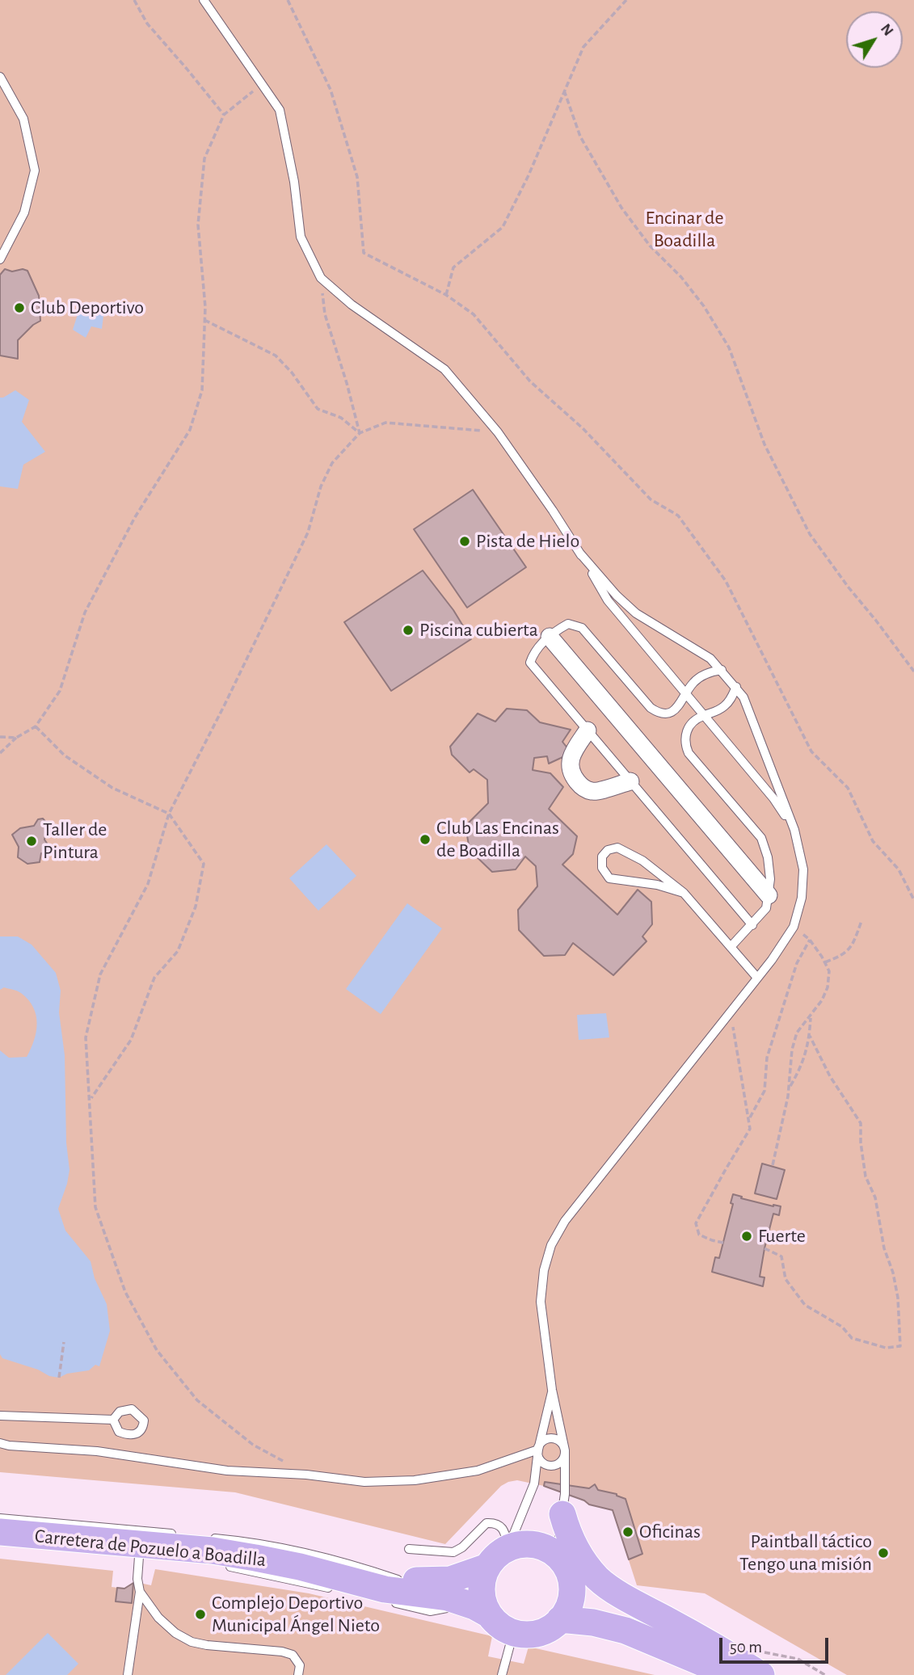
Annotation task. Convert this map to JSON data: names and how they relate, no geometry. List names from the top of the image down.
{
  "streets": {
    "main road": ["Carretera de Pozuelo a Boadilla"]
  },
  "parks": ["Encinar de Boadilla"],
  "places": [
    "Club Deportivo",
    "Pista de Hielo",
    "Piscina cubierta",
    "Club Las Encinas de Boadilla",
    "Taller de Pintura",
    "Fuerte",
    "Oficinas",
    "Paintball táctico Tengo una misión",
    "Complejo Deportivo Municipal Ángel Nieto"
  ],
  "scale_bar": "50 m",
  "north": "top right"
}
